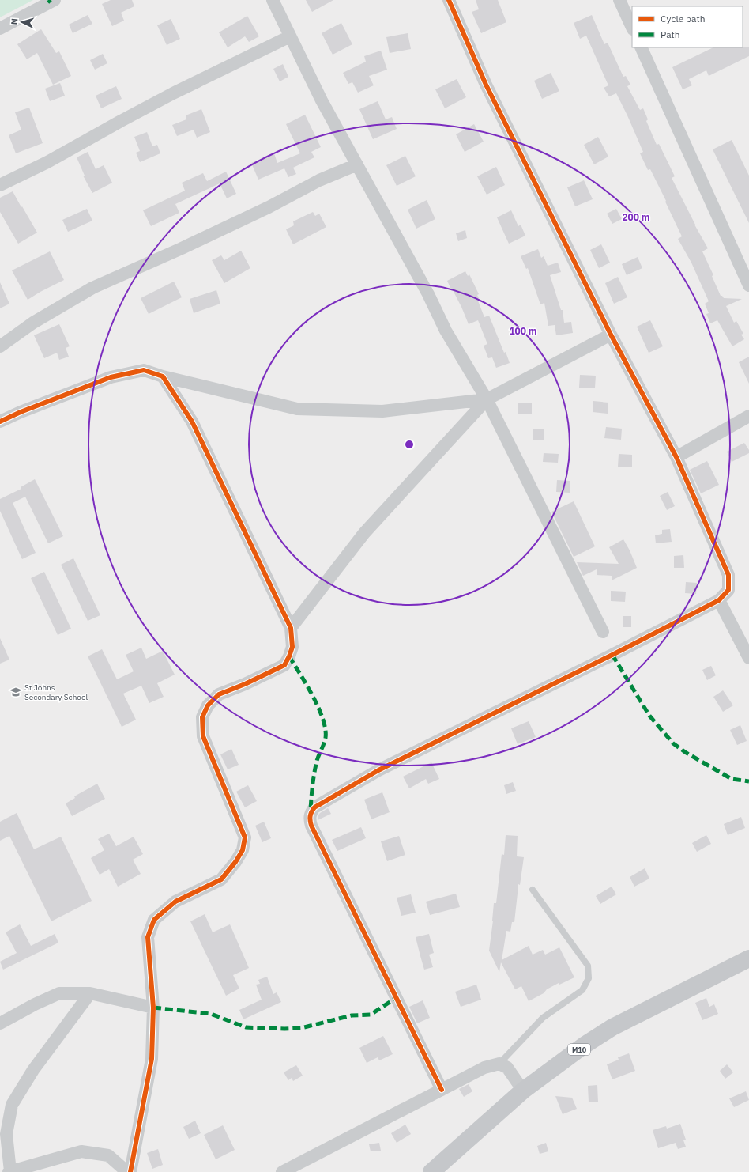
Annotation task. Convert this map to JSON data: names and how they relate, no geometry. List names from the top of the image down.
{
  "streets": {
    "main road": ["M10"]
  },
  "places": {
    "school or university": ["St Johns Secondary School"]
  },
  "legend": ["Cycle path", "Path"],
  "north": "left",
  "rings": ["200 m", "100 m"]
}
